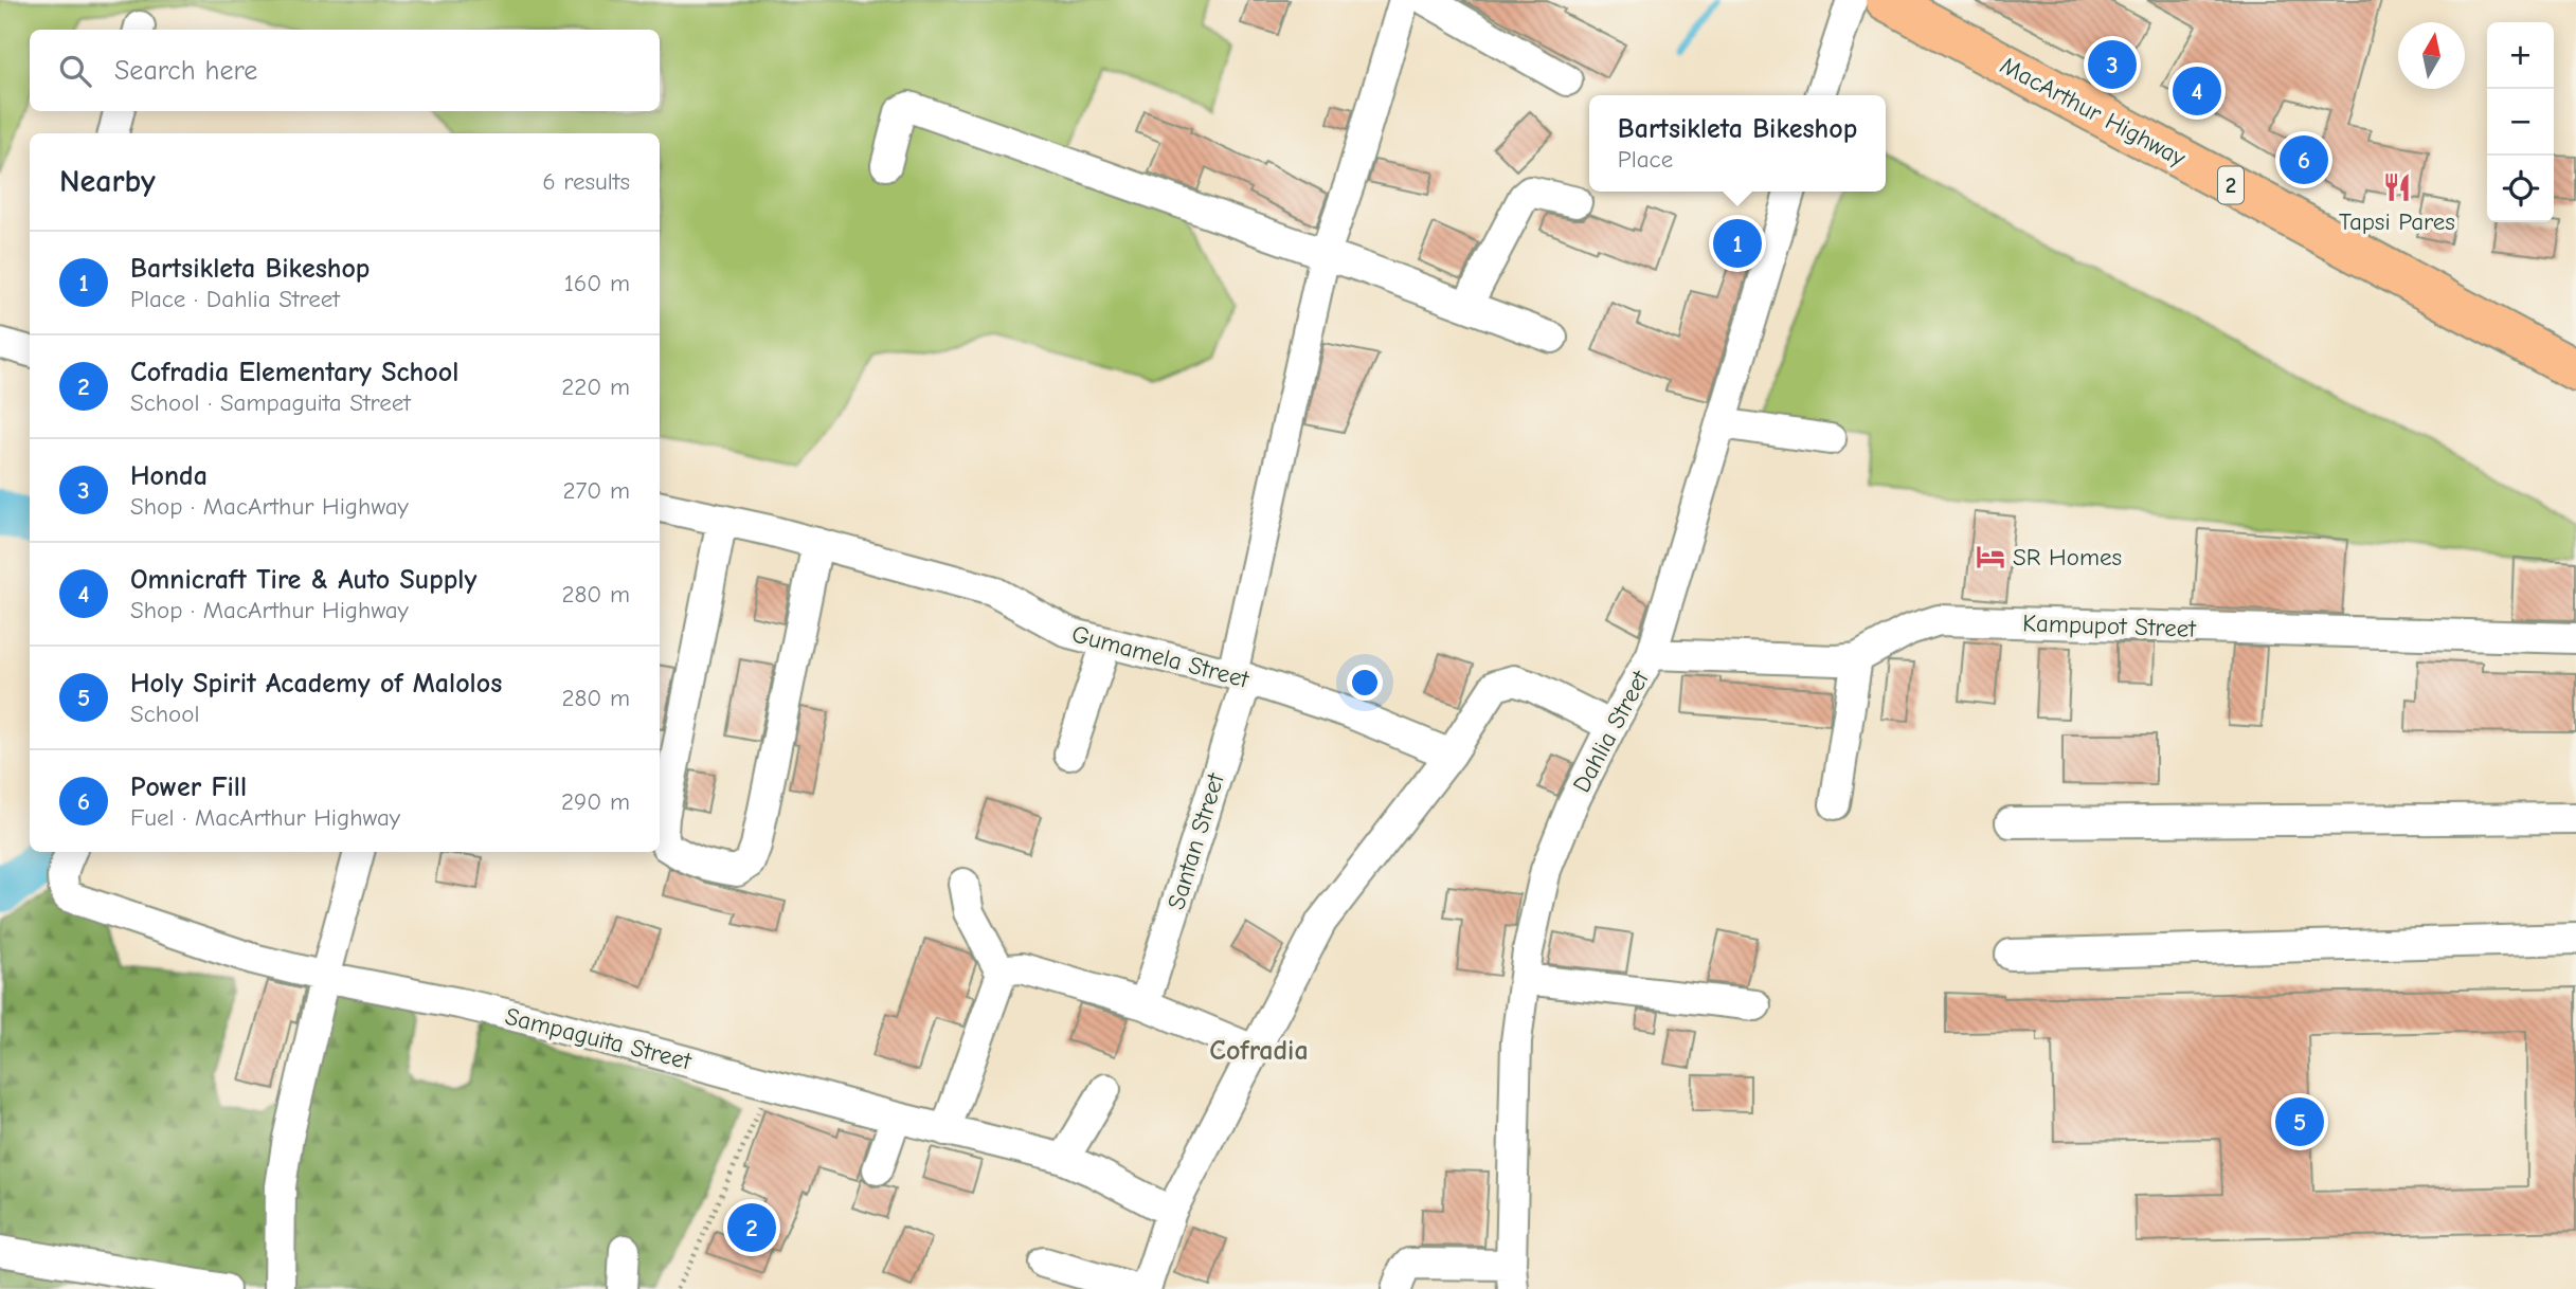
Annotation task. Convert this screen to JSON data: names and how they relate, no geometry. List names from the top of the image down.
{
  "streets": {
    "highway": ["MacArthur Highway", "2"],
    "street": [
      "Kampupot Street",
      "Gumamela Street",
      "Dahlia Street",
      "Santan Street",
      "Sampaguita Street"
    ]
  },
  "crossings": [
    ["Kampupot Street", "Dahlia Street"],
    ["Gumamela Street", "Santan Street"]
  ],
  "districts": ["Cofradia"],
  "places": {
    "restaurant": ["Tapsi Pares"],
    "hotel": ["SR Homes"]
  },
  "north": "top",
  "page": {
    "map_buttons": ["+", "−"],
    "search": "Search here",
    "pins": [
      "3",
      "4",
      "6",
      "1",
      "5",
      "2"
    ],
    "popup": ["Bartsikleta Bikeshop", "Place"],
    "heading": ["Nearby", "6 results"],
    "list": [
      {
        "mark": "1",
        "name": "Bartsikleta Bikeshop",
        "note": "Place · Dahlia Street",
        "value": "160 m"
      },
      {
        "mark": "2",
        "name": "Cofradia Elementary School",
        "note": "School · Sampaguita Street",
        "value": "220 m"
      },
      {
        "mark": "3",
        "name": "Honda",
        "note": "Shop · MacArthur Highway",
        "value": "270 m"
      },
      {
        "mark": "4",
        "name": "Omnicraft Tire & Auto Supply",
        "note": "Shop · MacArthur Highway",
        "value": "280 m"
      },
      {
        "mark": "5",
        "name": "Holy Spirit Academy of Malolos",
        "note": "School",
        "value": "280 m"
      },
      {
        "mark": "6",
        "name": "Power Fill",
        "note": "Fuel · MacArthur Highway",
        "value": "290 m"
      }
    ]
  }
}
